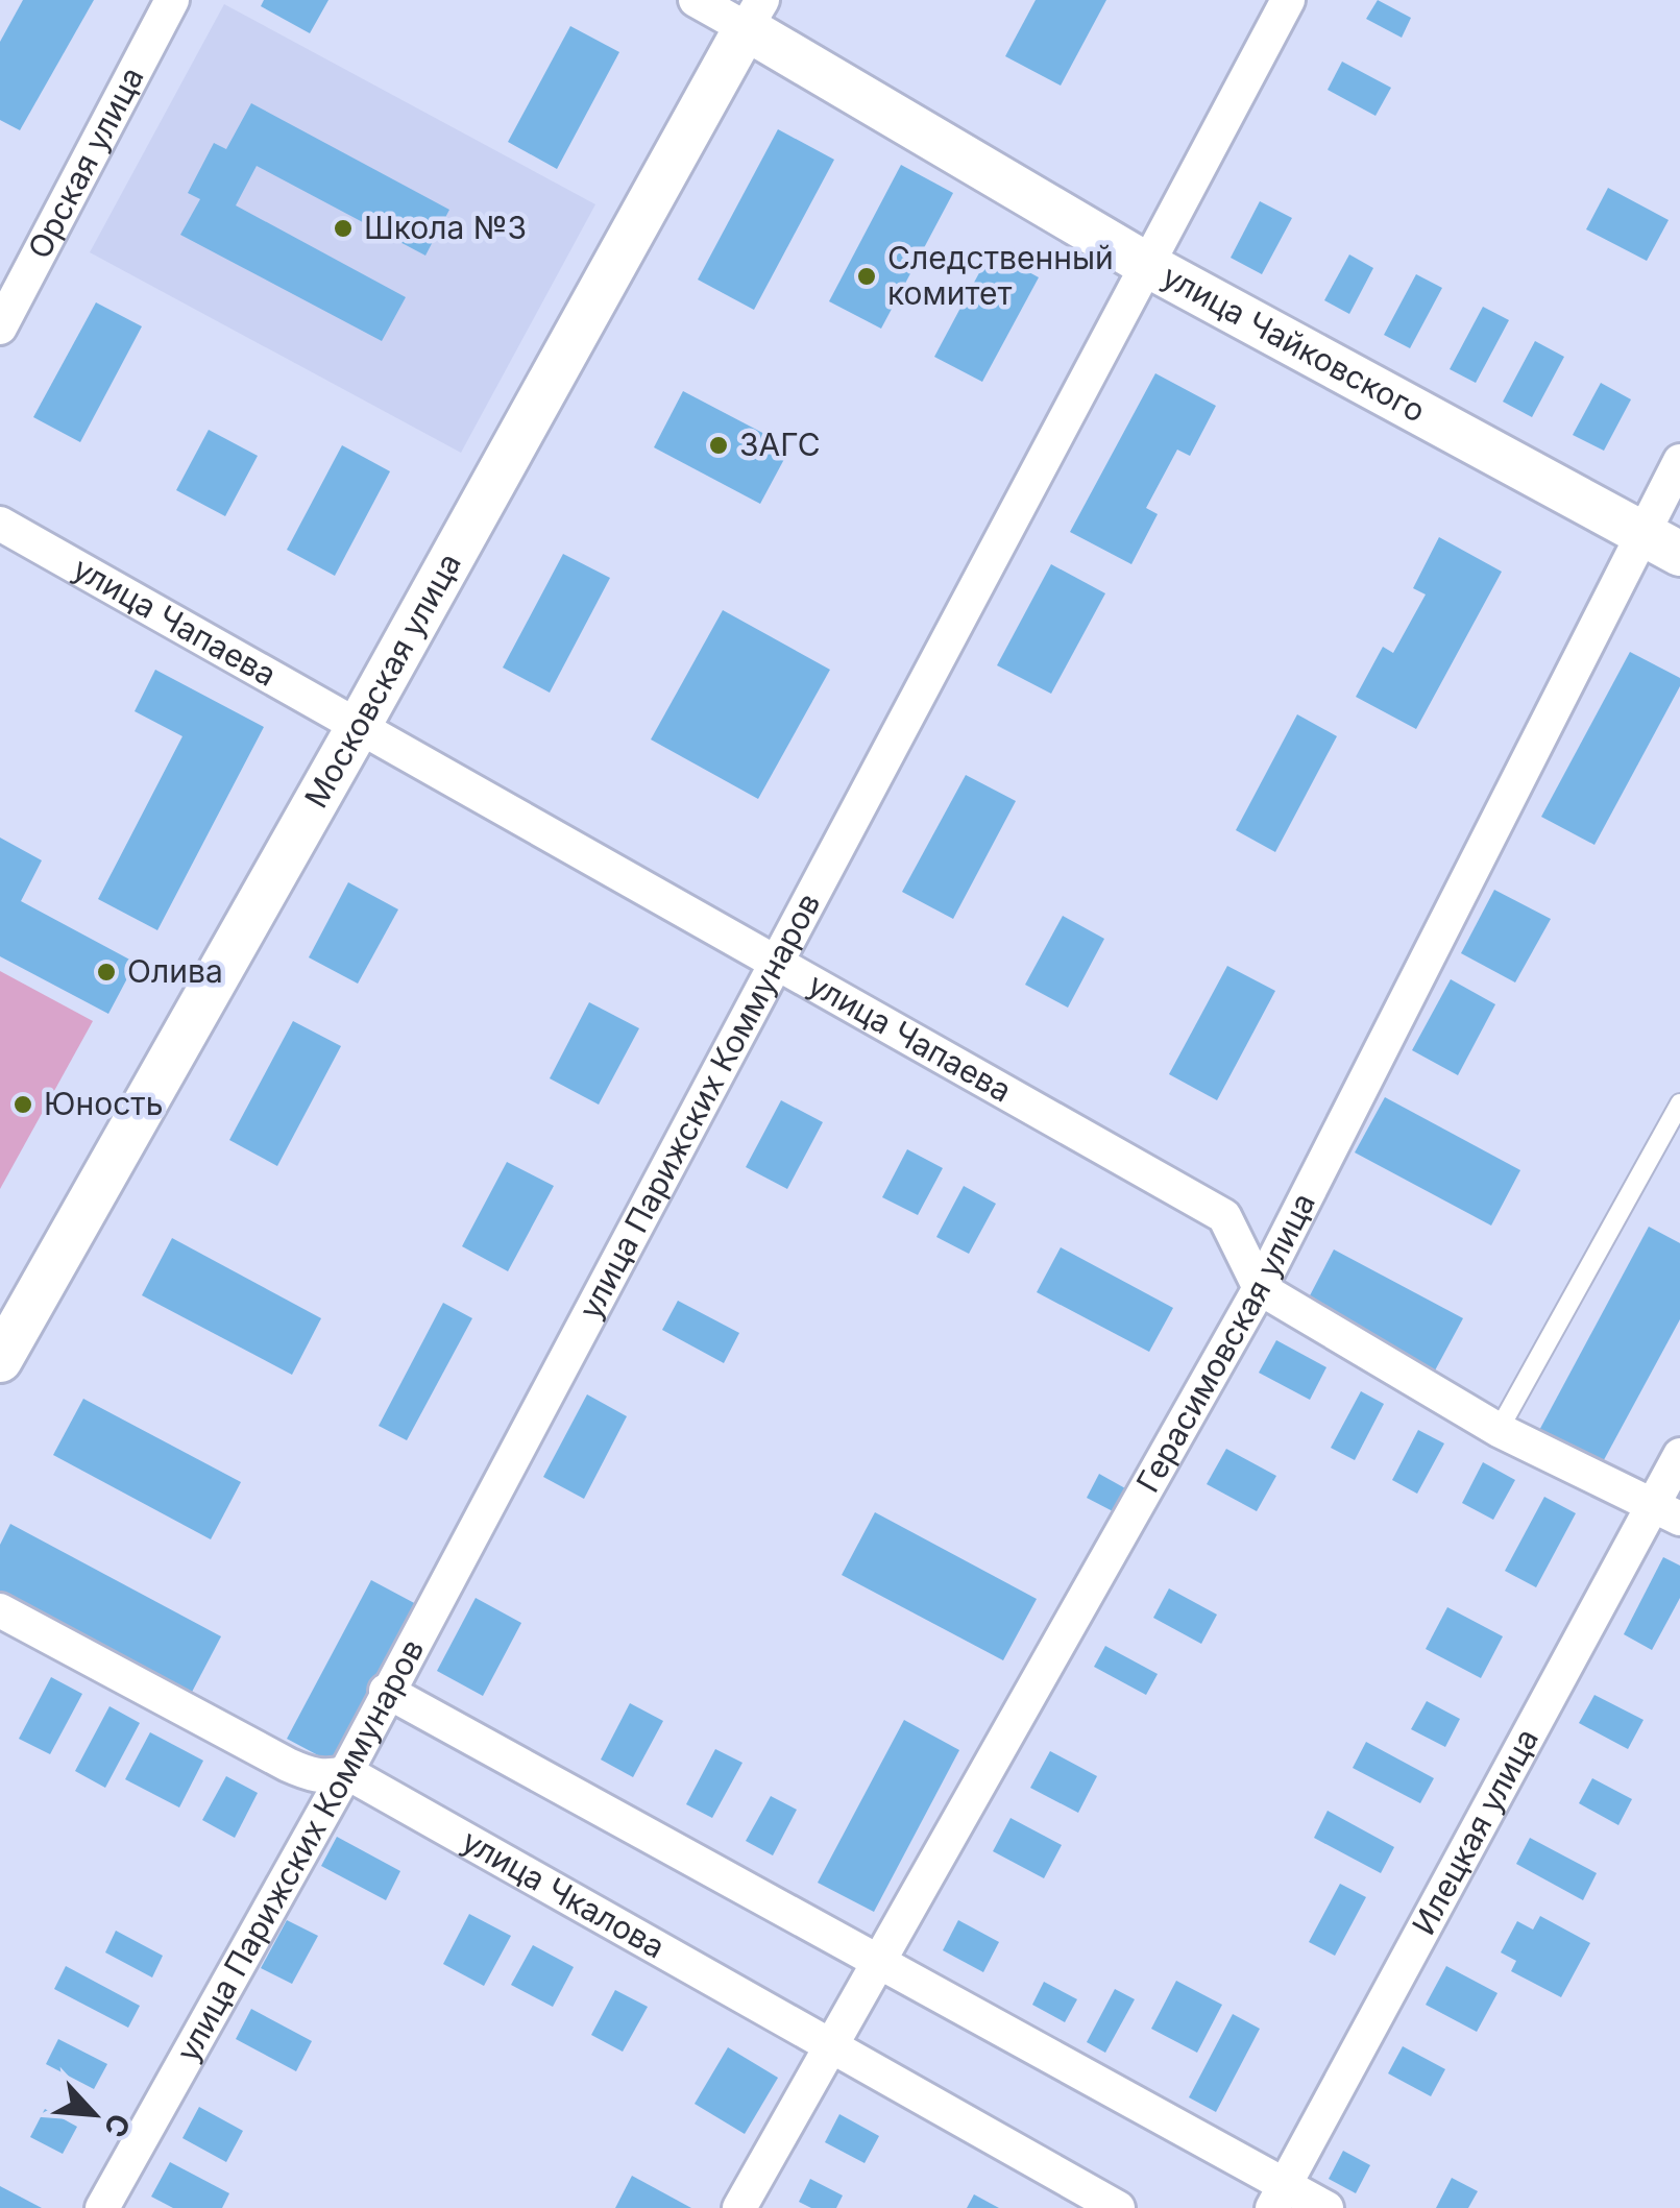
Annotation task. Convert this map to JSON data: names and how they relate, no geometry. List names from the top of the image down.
{
  "streets": {
    "street": [
      "Орская улица",
      "улица Чайковского",
      "улица Чапаева",
      "Московская улица",
      "улица Парижских Коммунаров",
      "Герасимовская улица",
      "Илецкая улица",
      "улица Чкалова"
    ]
  },
  "crossings": [
    ["улица Чайковского", "Московская улица"],
    ["улица Чайковского", "улица Парижских Коммунаров"],
    ["улица Чайковского", "Герасимовская улица"],
    ["улица Чапаева", "Московская улица"],
    ["улица Чапаева", "улица Парижских Коммунаров"],
    ["улица Чапаева", "Герасимовская улица"],
    ["улица Парижских Коммунаров", "улица Чкалова"],
    ["Герасимовская улица", "улица Чкалова"]
  ],
  "places": [
    "Школа №3",
    "Следственный комитет",
    "ЗАГС",
    "Олива",
    "Юность"
  ],
  "north": "bottom right"
}
